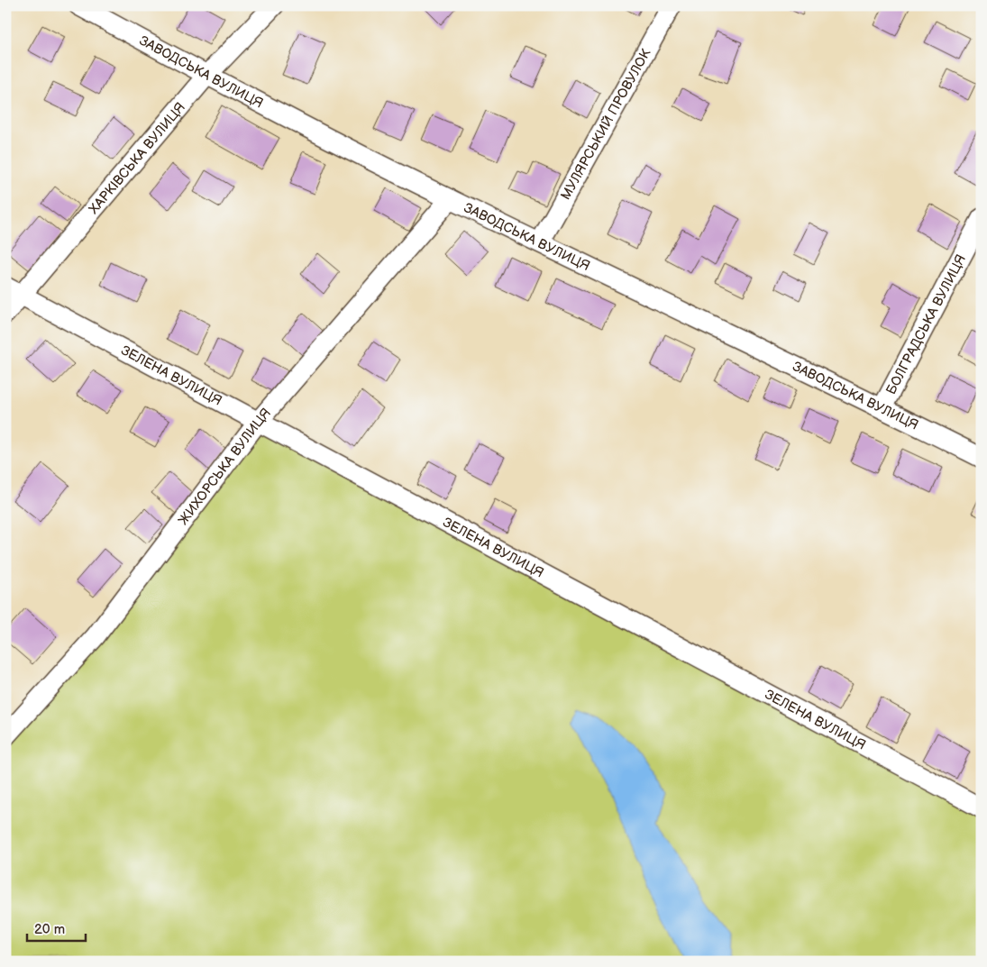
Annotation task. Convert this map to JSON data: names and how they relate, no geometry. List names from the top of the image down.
{
  "streets": {
    "street": [
      "ЗАВОДСЬКА ВУЛИЦЯ",
      "МУЛЯРСЬКИЙ ПРОВУЛОК",
      "ХАРКІВСЬКА ВУЛИЦЯ",
      "БОЛГРАДСЬКА ВУЛИЦЯ",
      "ЗЕЛЕНА ВУЛИЦЯ",
      "ЖИХОРСЬКА ВУЛИЦЯ"
    ]
  },
  "crossings": [
    ["ЗАВОДСЬКА ВУЛИЦЯ", "МУЛЯРСЬКИЙ ПРОВУЛОК"],
    ["ЗАВОДСЬКА ВУЛИЦЯ", "ХАРКІВСЬКА ВУЛИЦЯ"],
    ["ЗАВОДСЬКА ВУЛИЦЯ", "БОЛГРАДСЬКА ВУЛИЦЯ"],
    ["ЗАВОДСЬКА ВУЛИЦЯ", "ЖИХОРСЬКА ВУЛИЦЯ"],
    ["ХАРКІВСЬКА ВУЛИЦЯ", "ЗЕЛЕНА ВУЛИЦЯ"],
    ["ЗЕЛЕНА ВУЛИЦЯ", "ЖИХОРСЬКА ВУЛИЦЯ"]
  ],
  "scale_bar": "20 m"
}
